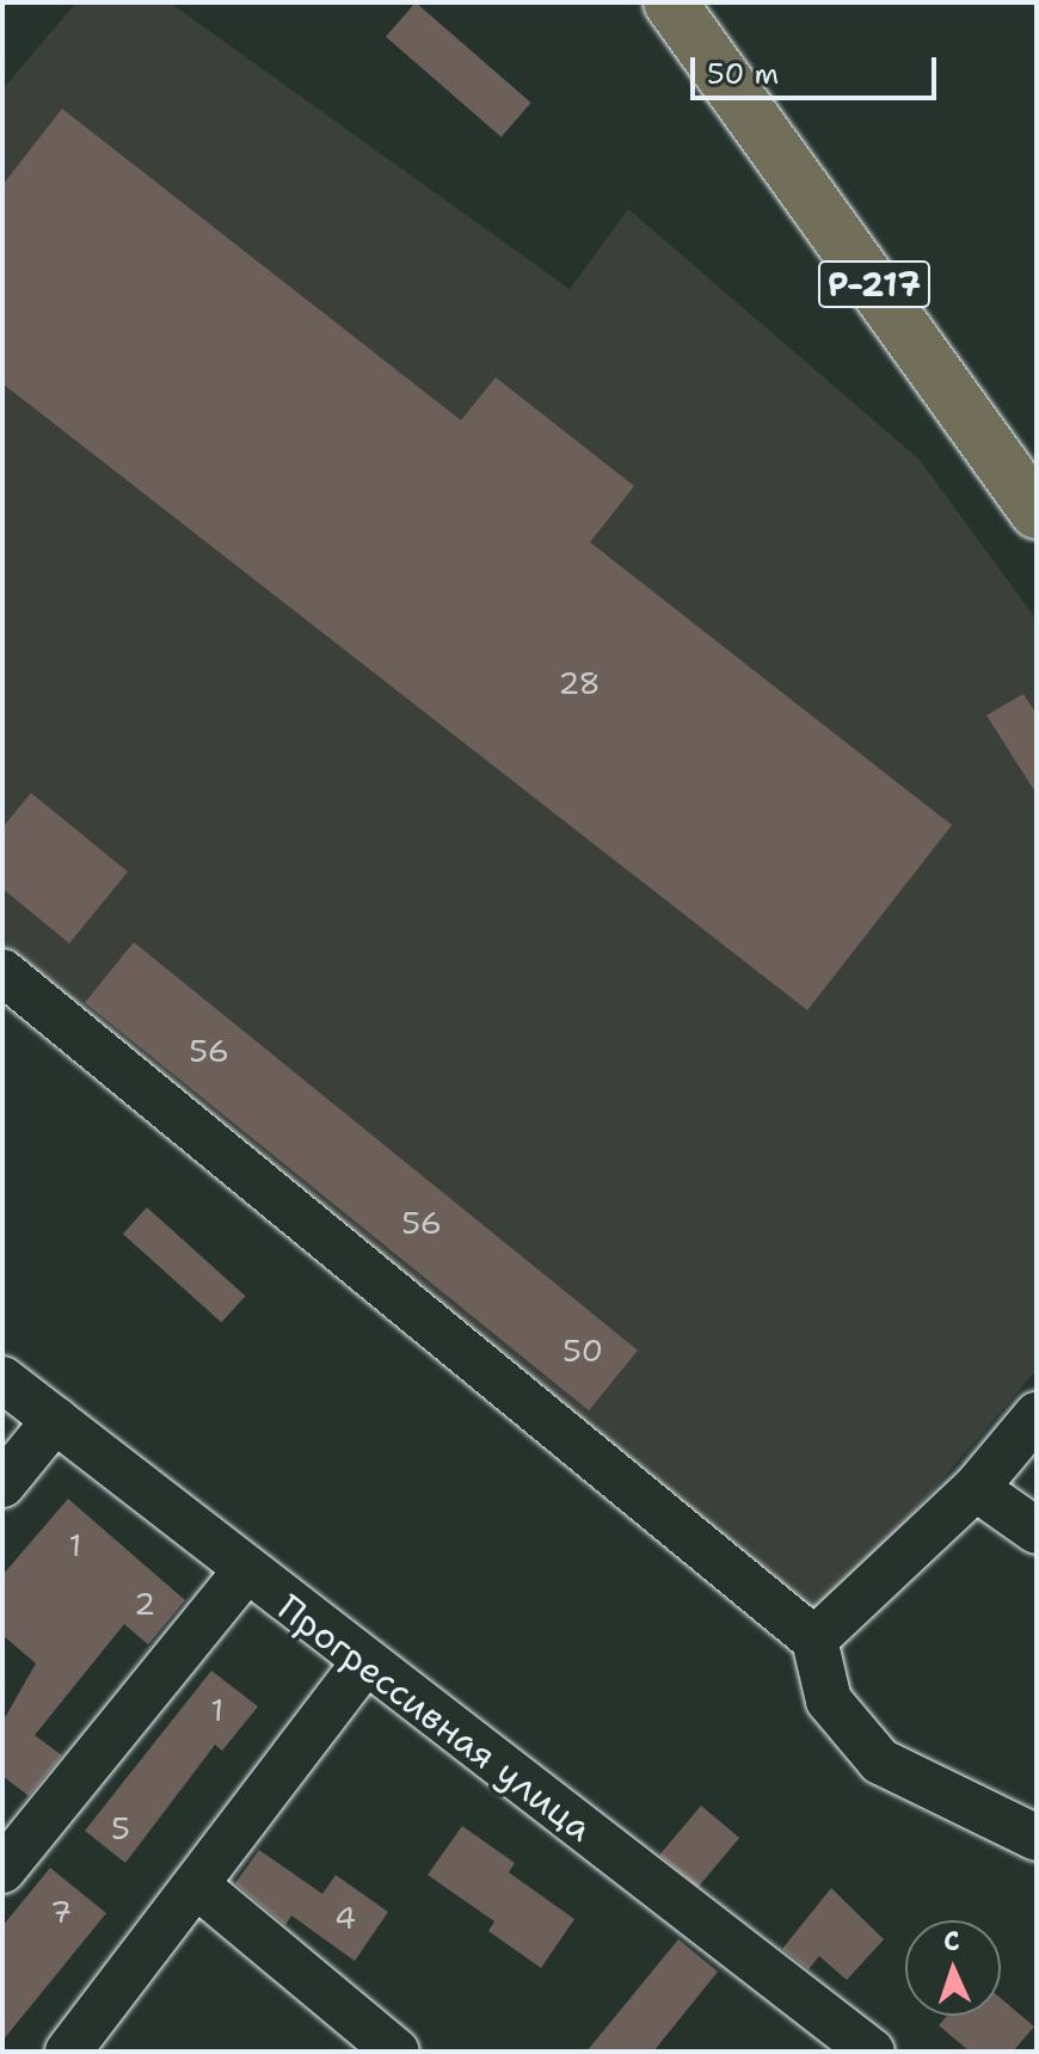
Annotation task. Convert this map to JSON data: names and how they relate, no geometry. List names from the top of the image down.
{
  "streets": {
    "highway": ["Р-217"],
    "street": ["Прогрессивная улица"]
  },
  "house_numbers": [
    "28",
    "56",
    "56",
    "50",
    "1",
    "2",
    "1",
    "5",
    "7",
    "4"
  ],
  "scale_bar": "50 m",
  "north": "top"
}
